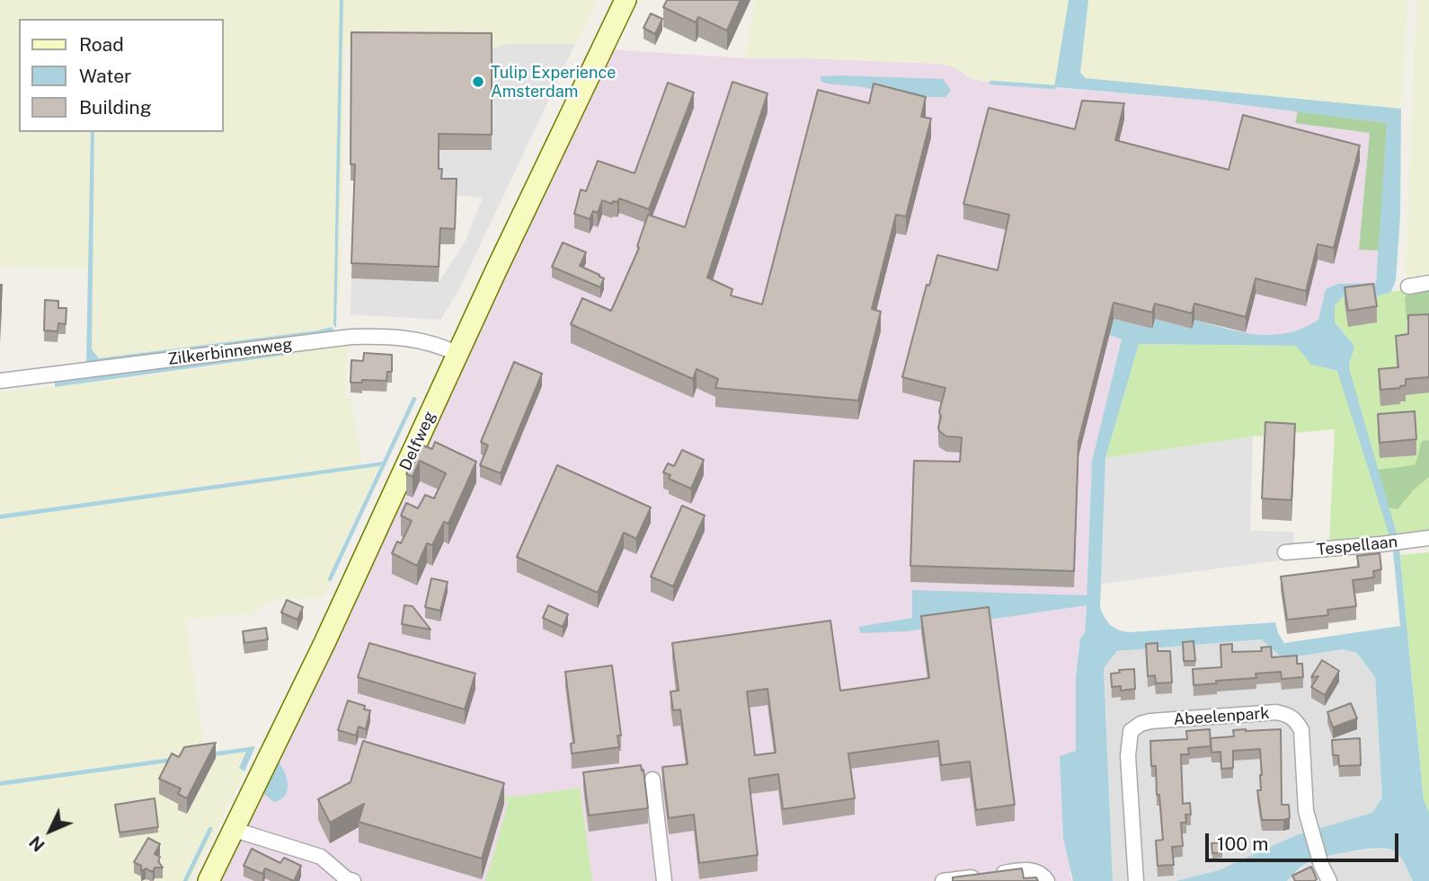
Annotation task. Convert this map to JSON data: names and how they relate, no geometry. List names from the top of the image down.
{
  "streets": {
    "main road": ["Delfweg"],
    "street": ["Zilkerbinnenweg", "Tespellaan", "Abeelenpark"]
  },
  "crossings": [
    ["Zilkerbinnenweg", "Delfweg"]
  ],
  "places": ["Tulip Experience Amsterdam"],
  "legend": ["Road", "Water", "Building"],
  "scale_bar": "100 m",
  "north": "bottom left"
}
